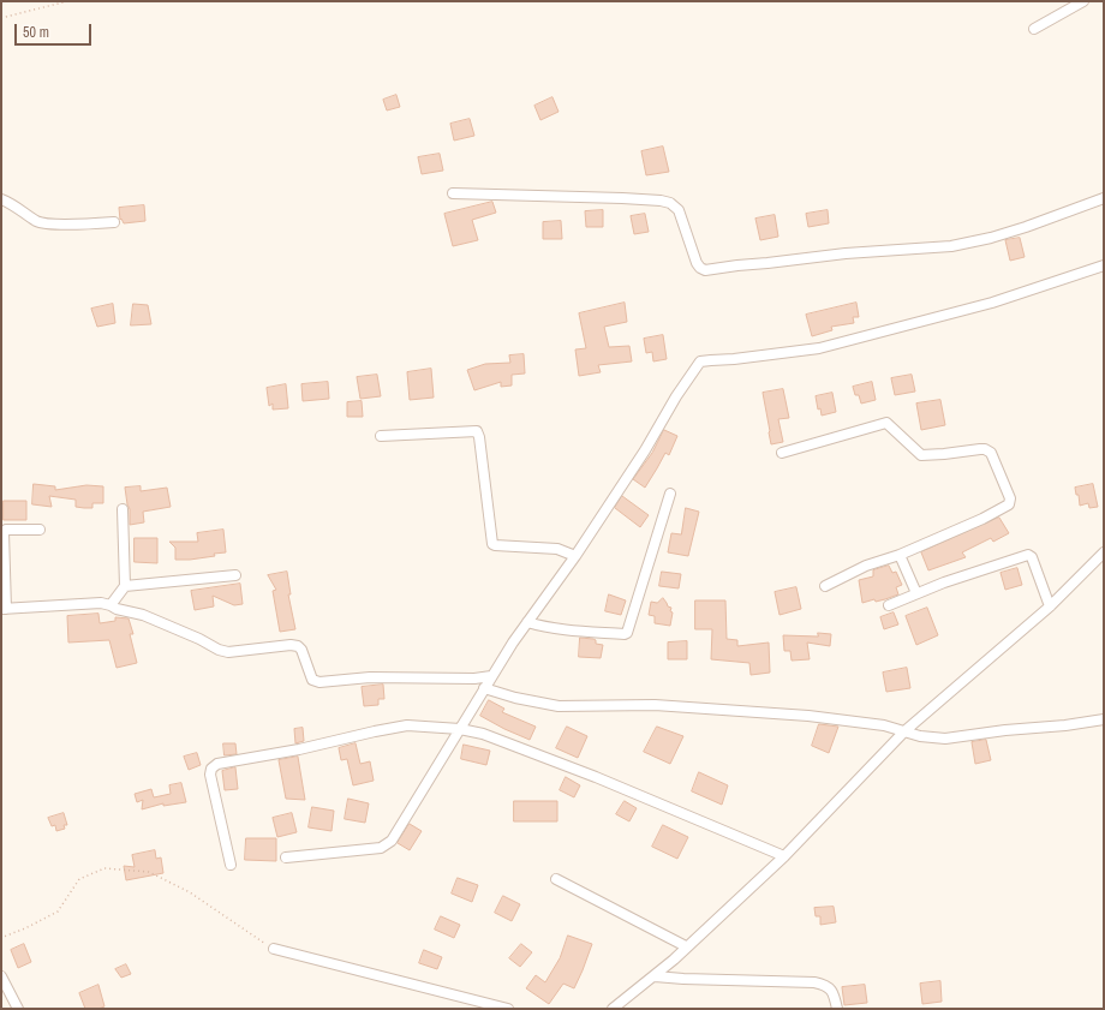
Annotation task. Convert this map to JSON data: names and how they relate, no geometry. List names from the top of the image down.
{
  "scale_bar": "50 m"
}
